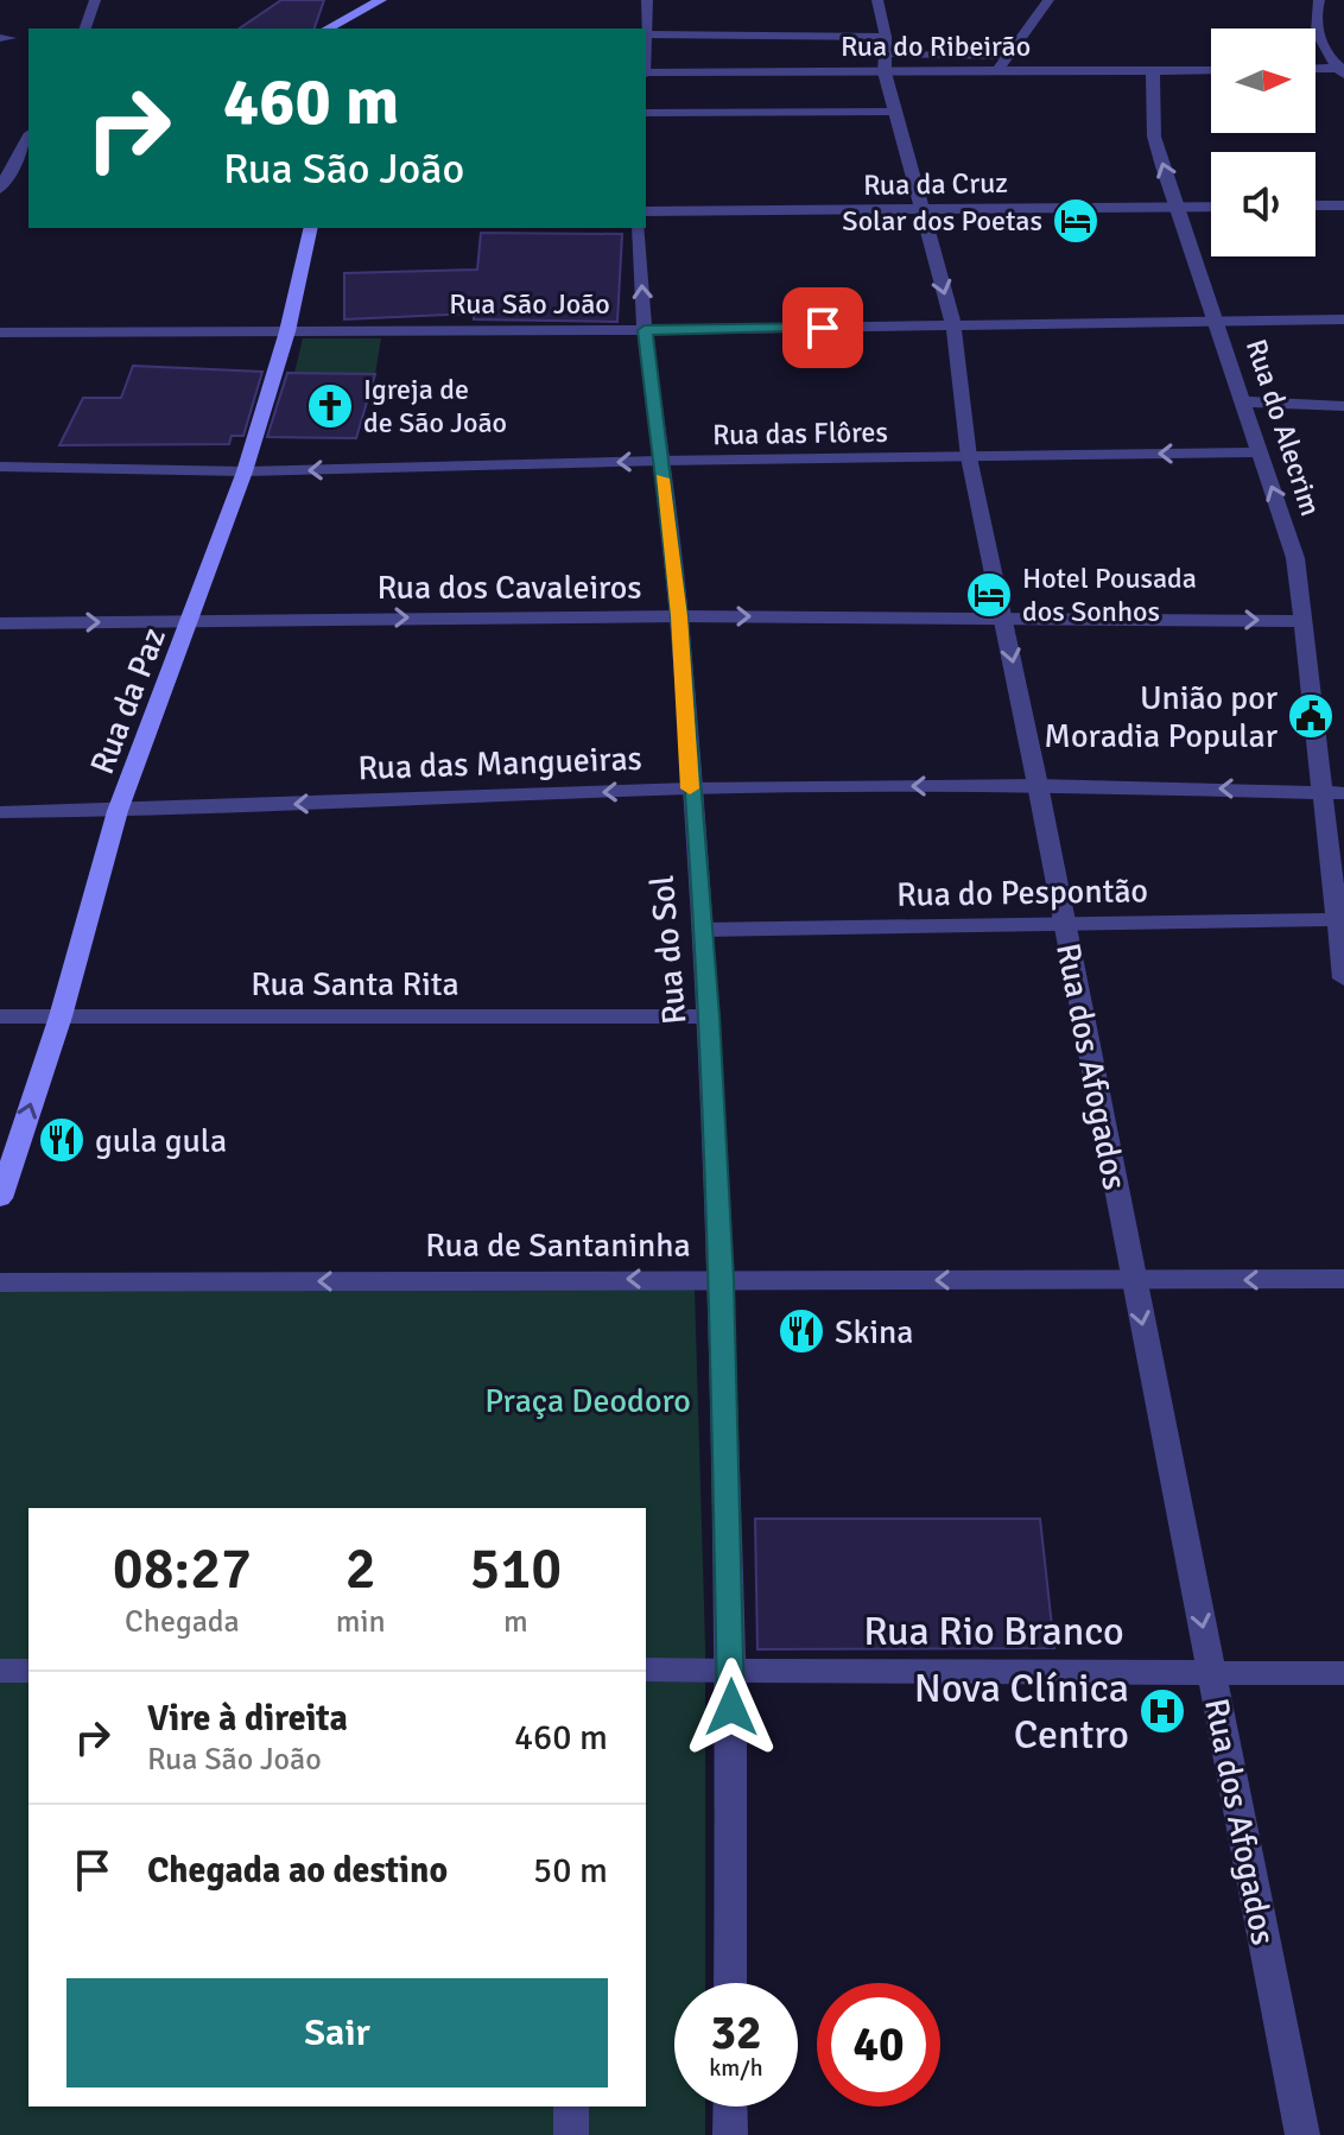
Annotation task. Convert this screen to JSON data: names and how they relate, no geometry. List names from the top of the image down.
{
  "streets": {
    "main road": ["Rua da Paz"],
    "street": [
      "Rua do Ribeirão",
      "Rua da Cruz",
      "Rua São João",
      "Rua do Alecrim",
      "Rua das Flôres",
      "Rua dos Cavaleiros",
      "Rua das Mangueiras",
      "Rua do Pespontão",
      "Rua do Sol",
      "Rua Santa Rita",
      "Rua dos Afogados",
      "Rua de Santaninha",
      "Rua Rio Branco"
    ]
  },
  "crossings": [
    ["Rua do Ribeirão", "Rua do Alecrim"],
    ["Rua do Ribeirão", "Rua dos Afogados"],
    ["Rua da Cruz", "Rua do Alecrim"],
    ["Rua da Cruz", "Rua dos Afogados"],
    ["Rua São João", "Rua do Alecrim"],
    ["Rua São João", "Rua da Paz"],
    ["Rua São João", "Rua do Sol"],
    ["Rua São João", "Rua dos Afogados"],
    ["Rua do Alecrim", "Rua das Flôres"],
    ["Rua do Alecrim", "Rua dos Cavaleiros"],
    ["Rua do Alecrim", "Rua das Mangueiras"],
    ["Rua do Alecrim", "Rua do Pespontão"],
    ["Rua das Flôres", "Rua da Paz"],
    ["Rua das Flôres", "Rua do Sol"],
    ["Rua das Flôres", "Rua dos Afogados"],
    ["Rua dos Cavaleiros", "Rua da Paz"],
    ["Rua dos Cavaleiros", "Rua do Sol"],
    ["Rua dos Cavaleiros", "Rua dos Afogados"],
    ["Rua da Paz", "Rua das Mangueiras"],
    ["Rua da Paz", "Rua Santa Rita"],
    ["Rua das Mangueiras", "Rua do Sol"],
    ["Rua das Mangueiras", "Rua dos Afogados"],
    ["Rua do Pespontão", "Rua do Sol"],
    ["Rua do Pespontão", "Rua dos Afogados"],
    ["Rua do Sol", "Rua Santa Rita"],
    ["Rua do Sol", "Rua de Santaninha"],
    ["Rua do Sol", "Rua Rio Branco"],
    ["Rua dos Afogados", "Rua de Santaninha"],
    ["Rua dos Afogados", "Rua Rio Branco"]
  ],
  "one_way": [
    "Rua das Flôres",
    "Rua dos Cavaleiros",
    "Rua das Mangueiras",
    "Rua de Santaninha"
  ],
  "parks": ["Praça Deodoro"],
  "places": {
    "hotel": ["Solar dos Poetas", "Hotel Pousada dos Sonhos"],
    "church": ["Igreja de de São João"],
    "public building": ["União por Moradia Popular"],
    "restaurant": ["gula gula", "Skina"],
    "hospital": ["Nova Clínica Centro"]
  },
  "north": "right",
  "page": {
    "turn": ["460 m", "Rua São João"],
    "eta": [
      "08:27",
      "Chegada",
      "2",
      "min",
      "510",
      "m"
    ],
    "list": [
      {
        "name": "Vire à direita",
        "note": "Rua São João",
        "value": "460 m"
      },
      {
        "name": "Chegada ao destino",
        "value": "50 m"
      }
    ],
    "buttons": "Sair",
    "speed": "32 km/h",
    "limit": "40"
  }
}
